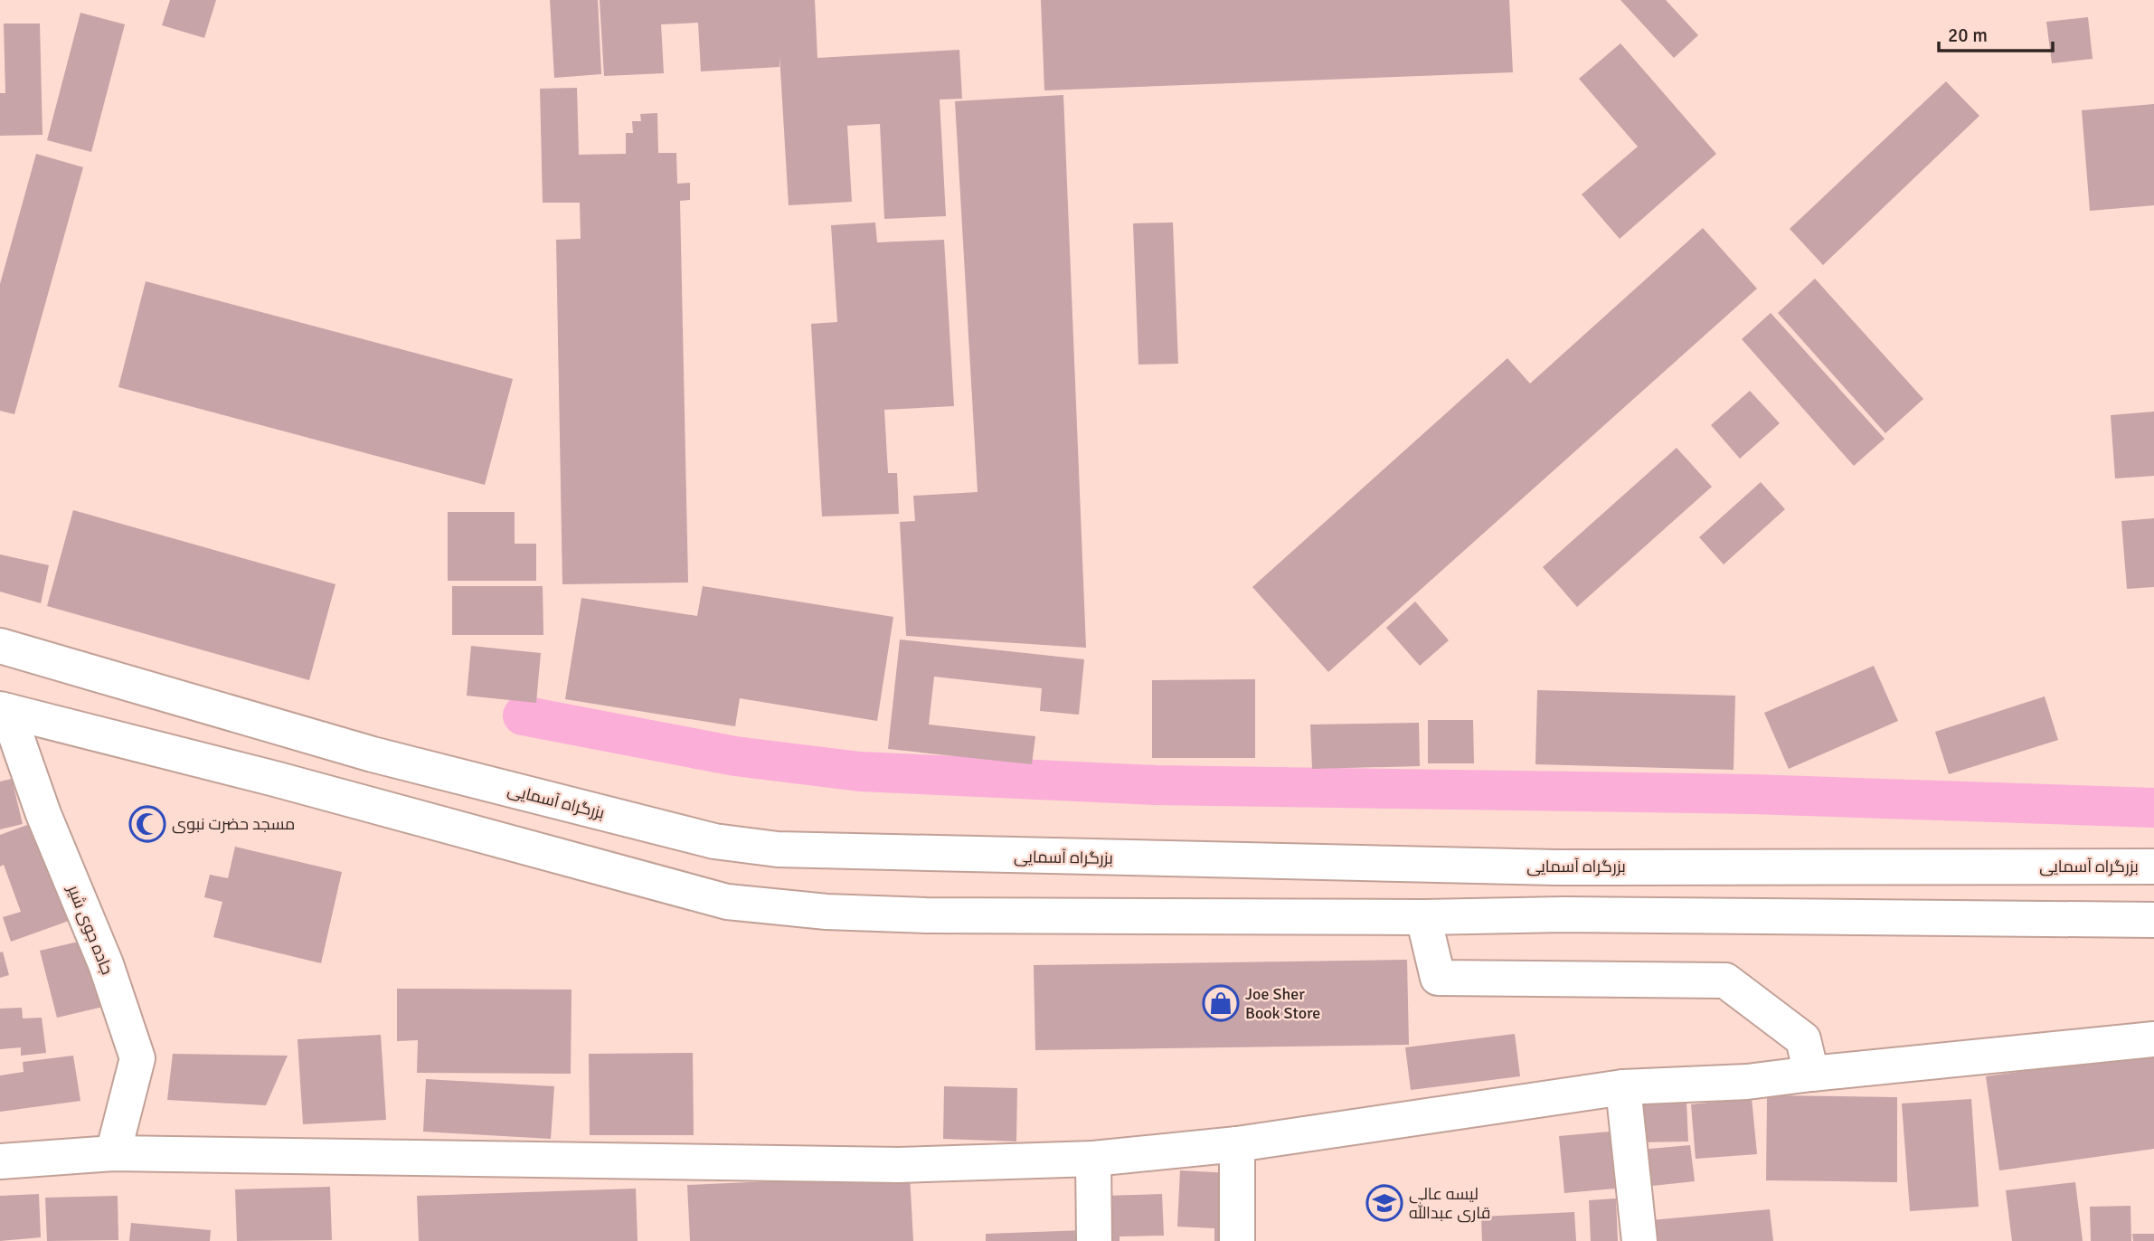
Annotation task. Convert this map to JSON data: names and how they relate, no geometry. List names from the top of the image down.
{
  "streets": {
    "main road": ["بزرگراه آسمایی", "جاده جوی شیر"]
  },
  "places": {
    "mosque": ["مسجد حضرت نبوی"],
    "shop": ["Joe Sher Book Store"],
    "school or university": ["لیسه عالی قاری عبدالله"]
  },
  "scale_bar": "20 m"
}
